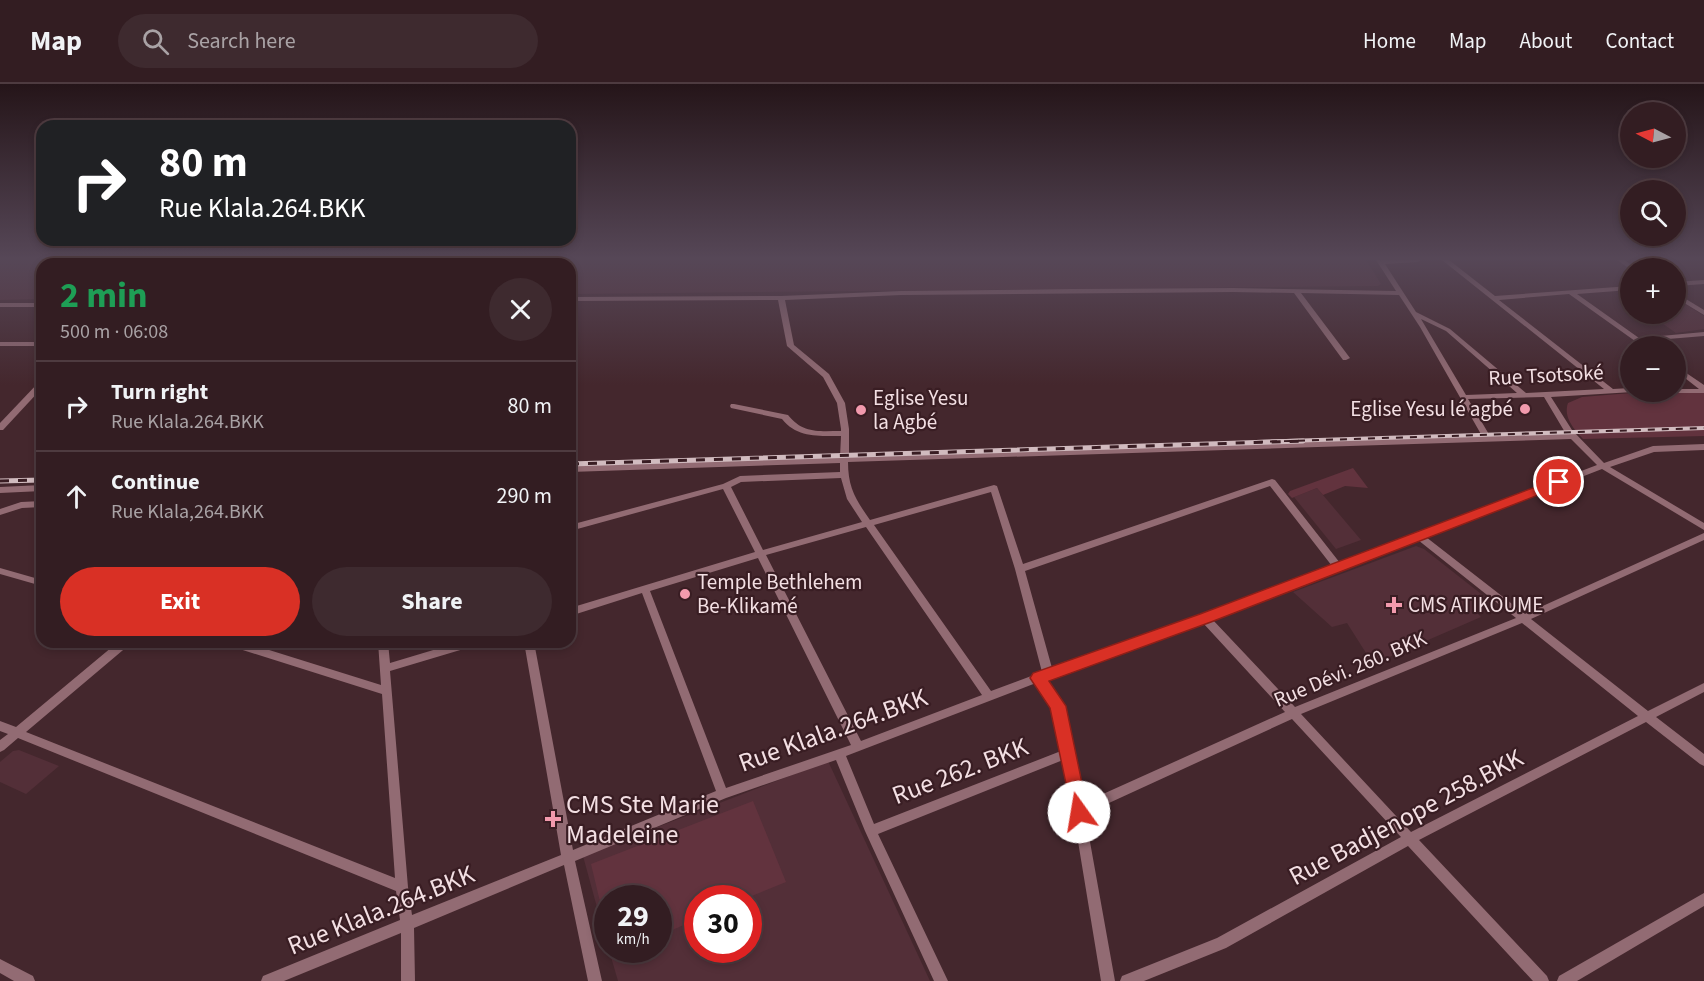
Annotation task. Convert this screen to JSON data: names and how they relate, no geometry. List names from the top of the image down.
{
  "streets": {
    "street": [
      "Rue Tsotsoké",
      "Rue Dévi. 260. BKK",
      "Rue Klala.264.BKK",
      "Rue 262. BKK",
      "Rue Badjenope 258.BKK"
    ]
  },
  "places": {
    "other": ["Eglise Yesu lé agbé", "Eglise Yesu la Agbé", "Temple Bethlehem Be-Klikamé"],
    "health": ["CMS ATIKOUME", "CMS Ste Marie Madeleine"]
  },
  "north": "left",
  "page": {
    "header": "Map",
    "search": "Search here",
    "nav": [
      "Home",
      "Map",
      "About",
      "Contact"
    ],
    "map_buttons": ["+", "−"],
    "turn": ["80 m", "Rue Klala.264.BKK"],
    "heading": ["2 min", "500 m · 06:08"],
    "list": [
      {
        "name": "Turn right",
        "note": "Rue Klala.264.BKK",
        "value": "80 m"
      },
      {
        "name": "Continue",
        "note": "Rue Klala,264.BKK",
        "value": "290 m"
      }
    ],
    "buttons": ["Exit", "Share"],
    "speed": "29 km/h",
    "limit": "30"
  }
}
